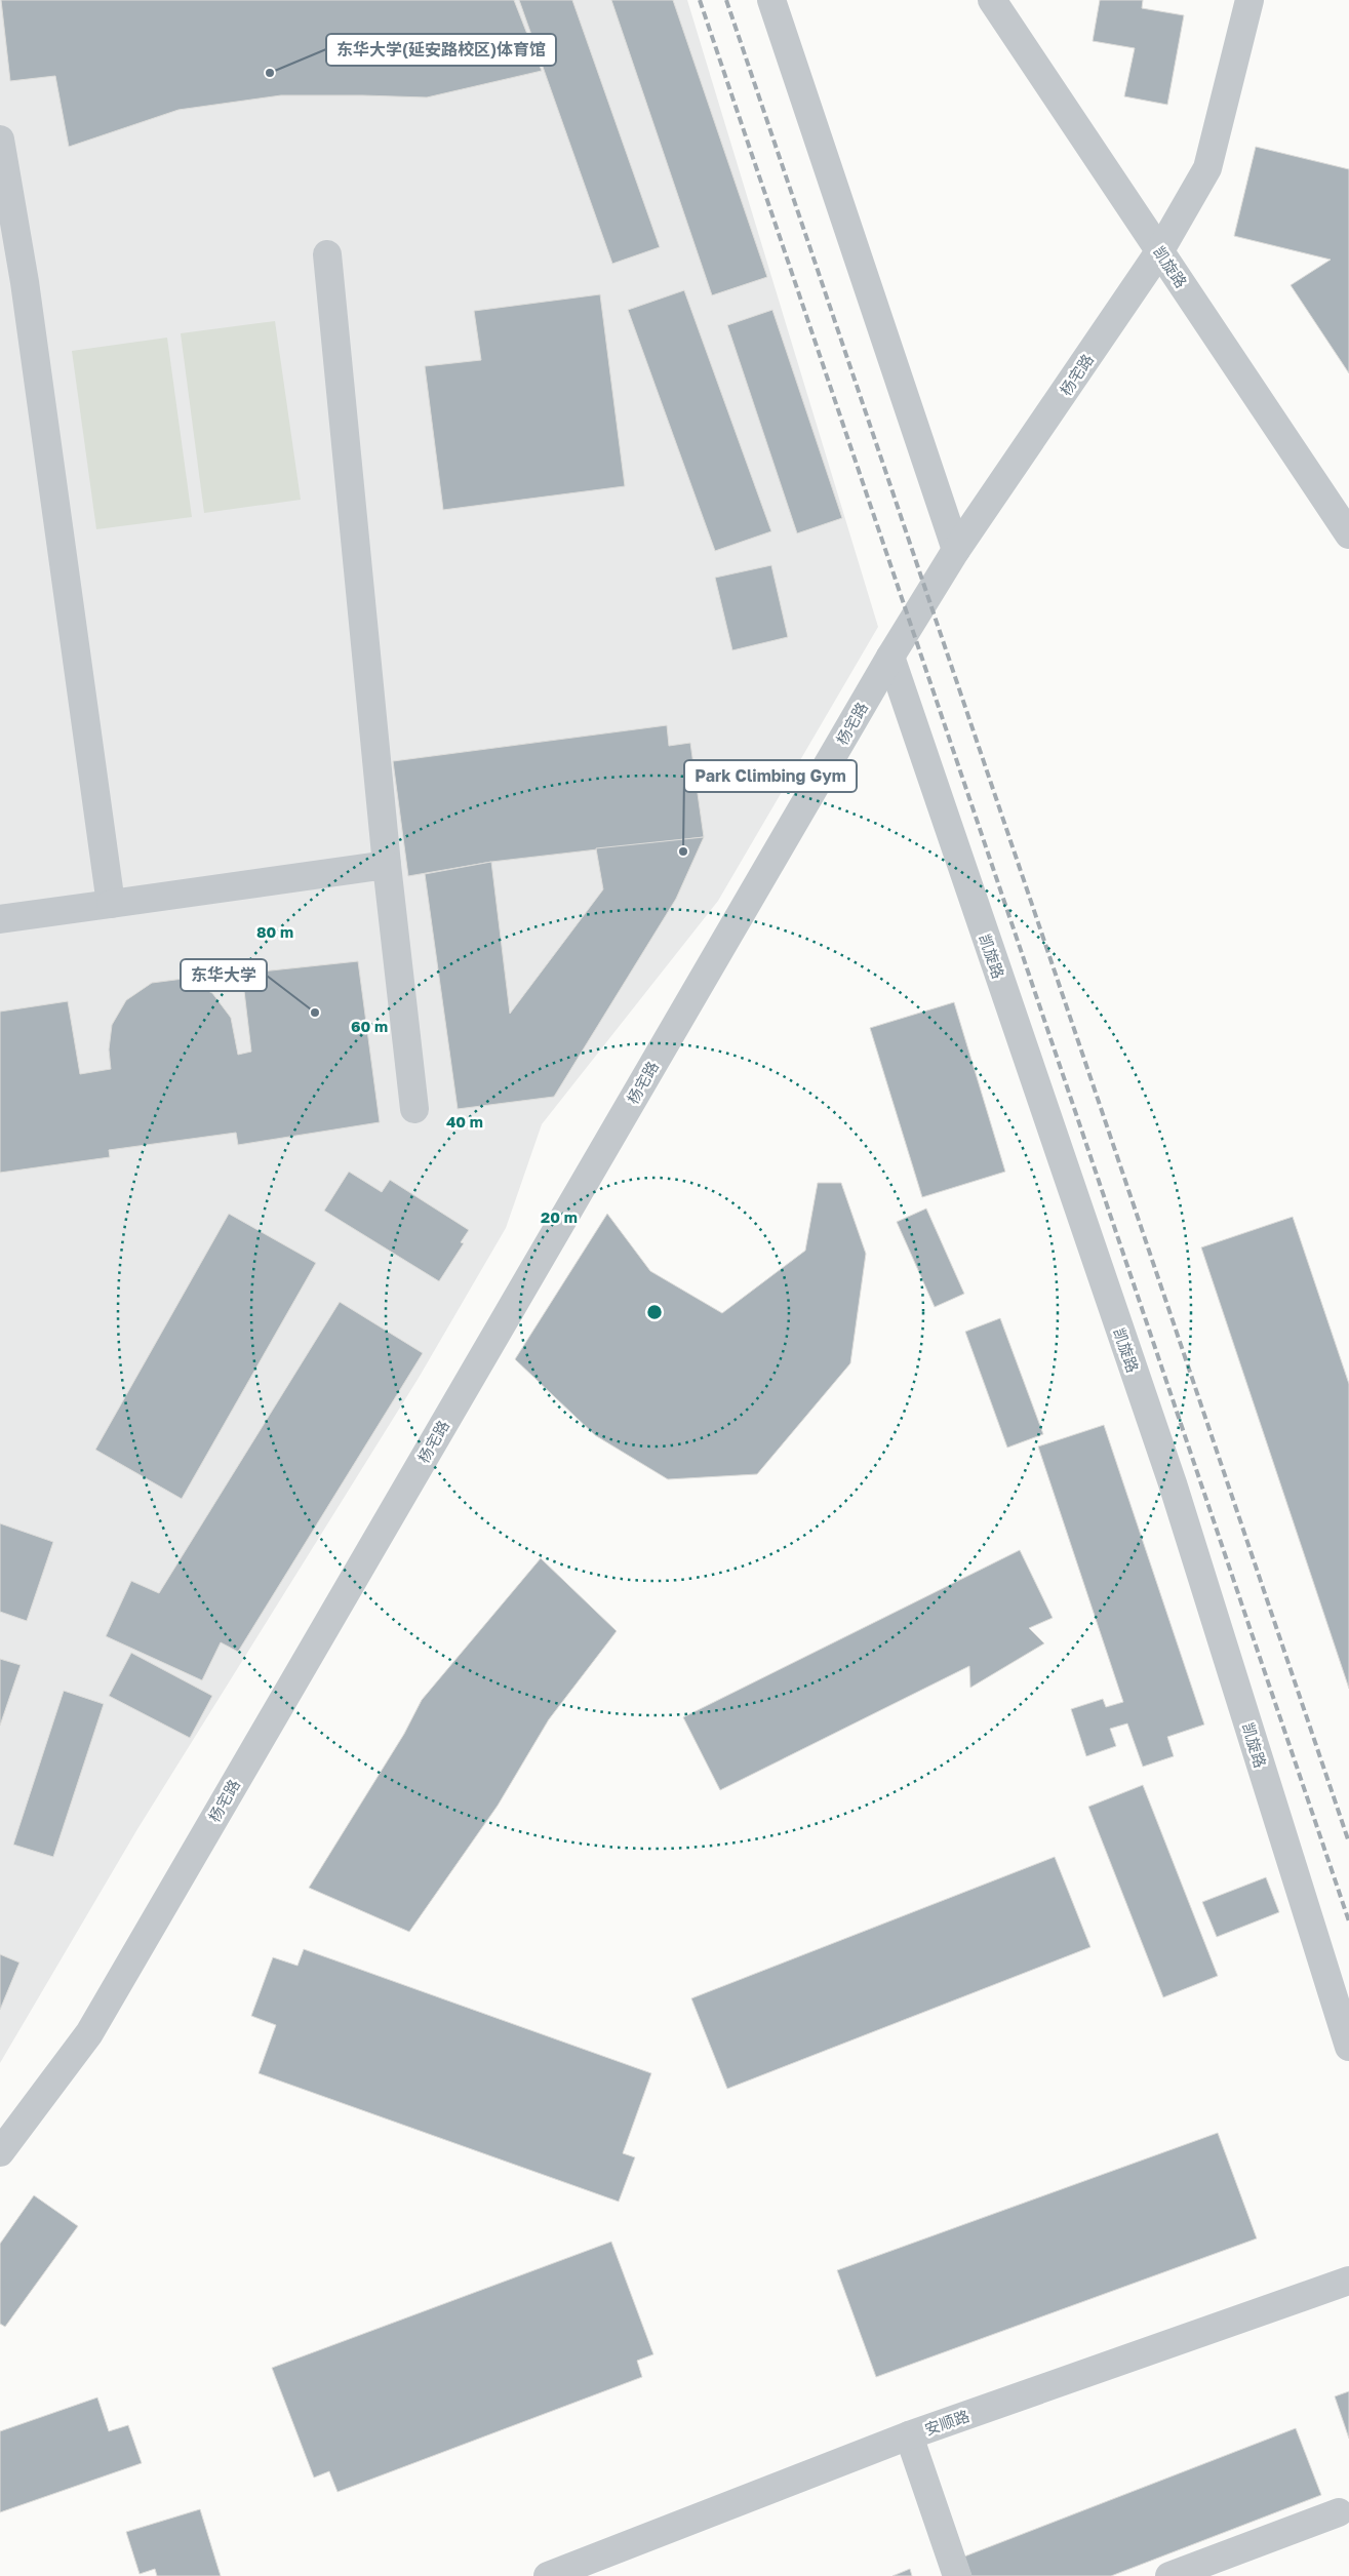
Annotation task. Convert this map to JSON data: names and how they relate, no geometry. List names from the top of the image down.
{
  "streets": {
    "street": ["凯旋路", "杨宅路", "安顺路"]
  },
  "crossings": [
    ["凯旋路", "杨宅路"]
  ],
  "places": ["东华大学(延安路校区)体育馆", "Park Climbing Gym", "东华大学"],
  "rings": [
    "80 m",
    "60 m",
    "40 m",
    "20 m"
  ]
}
